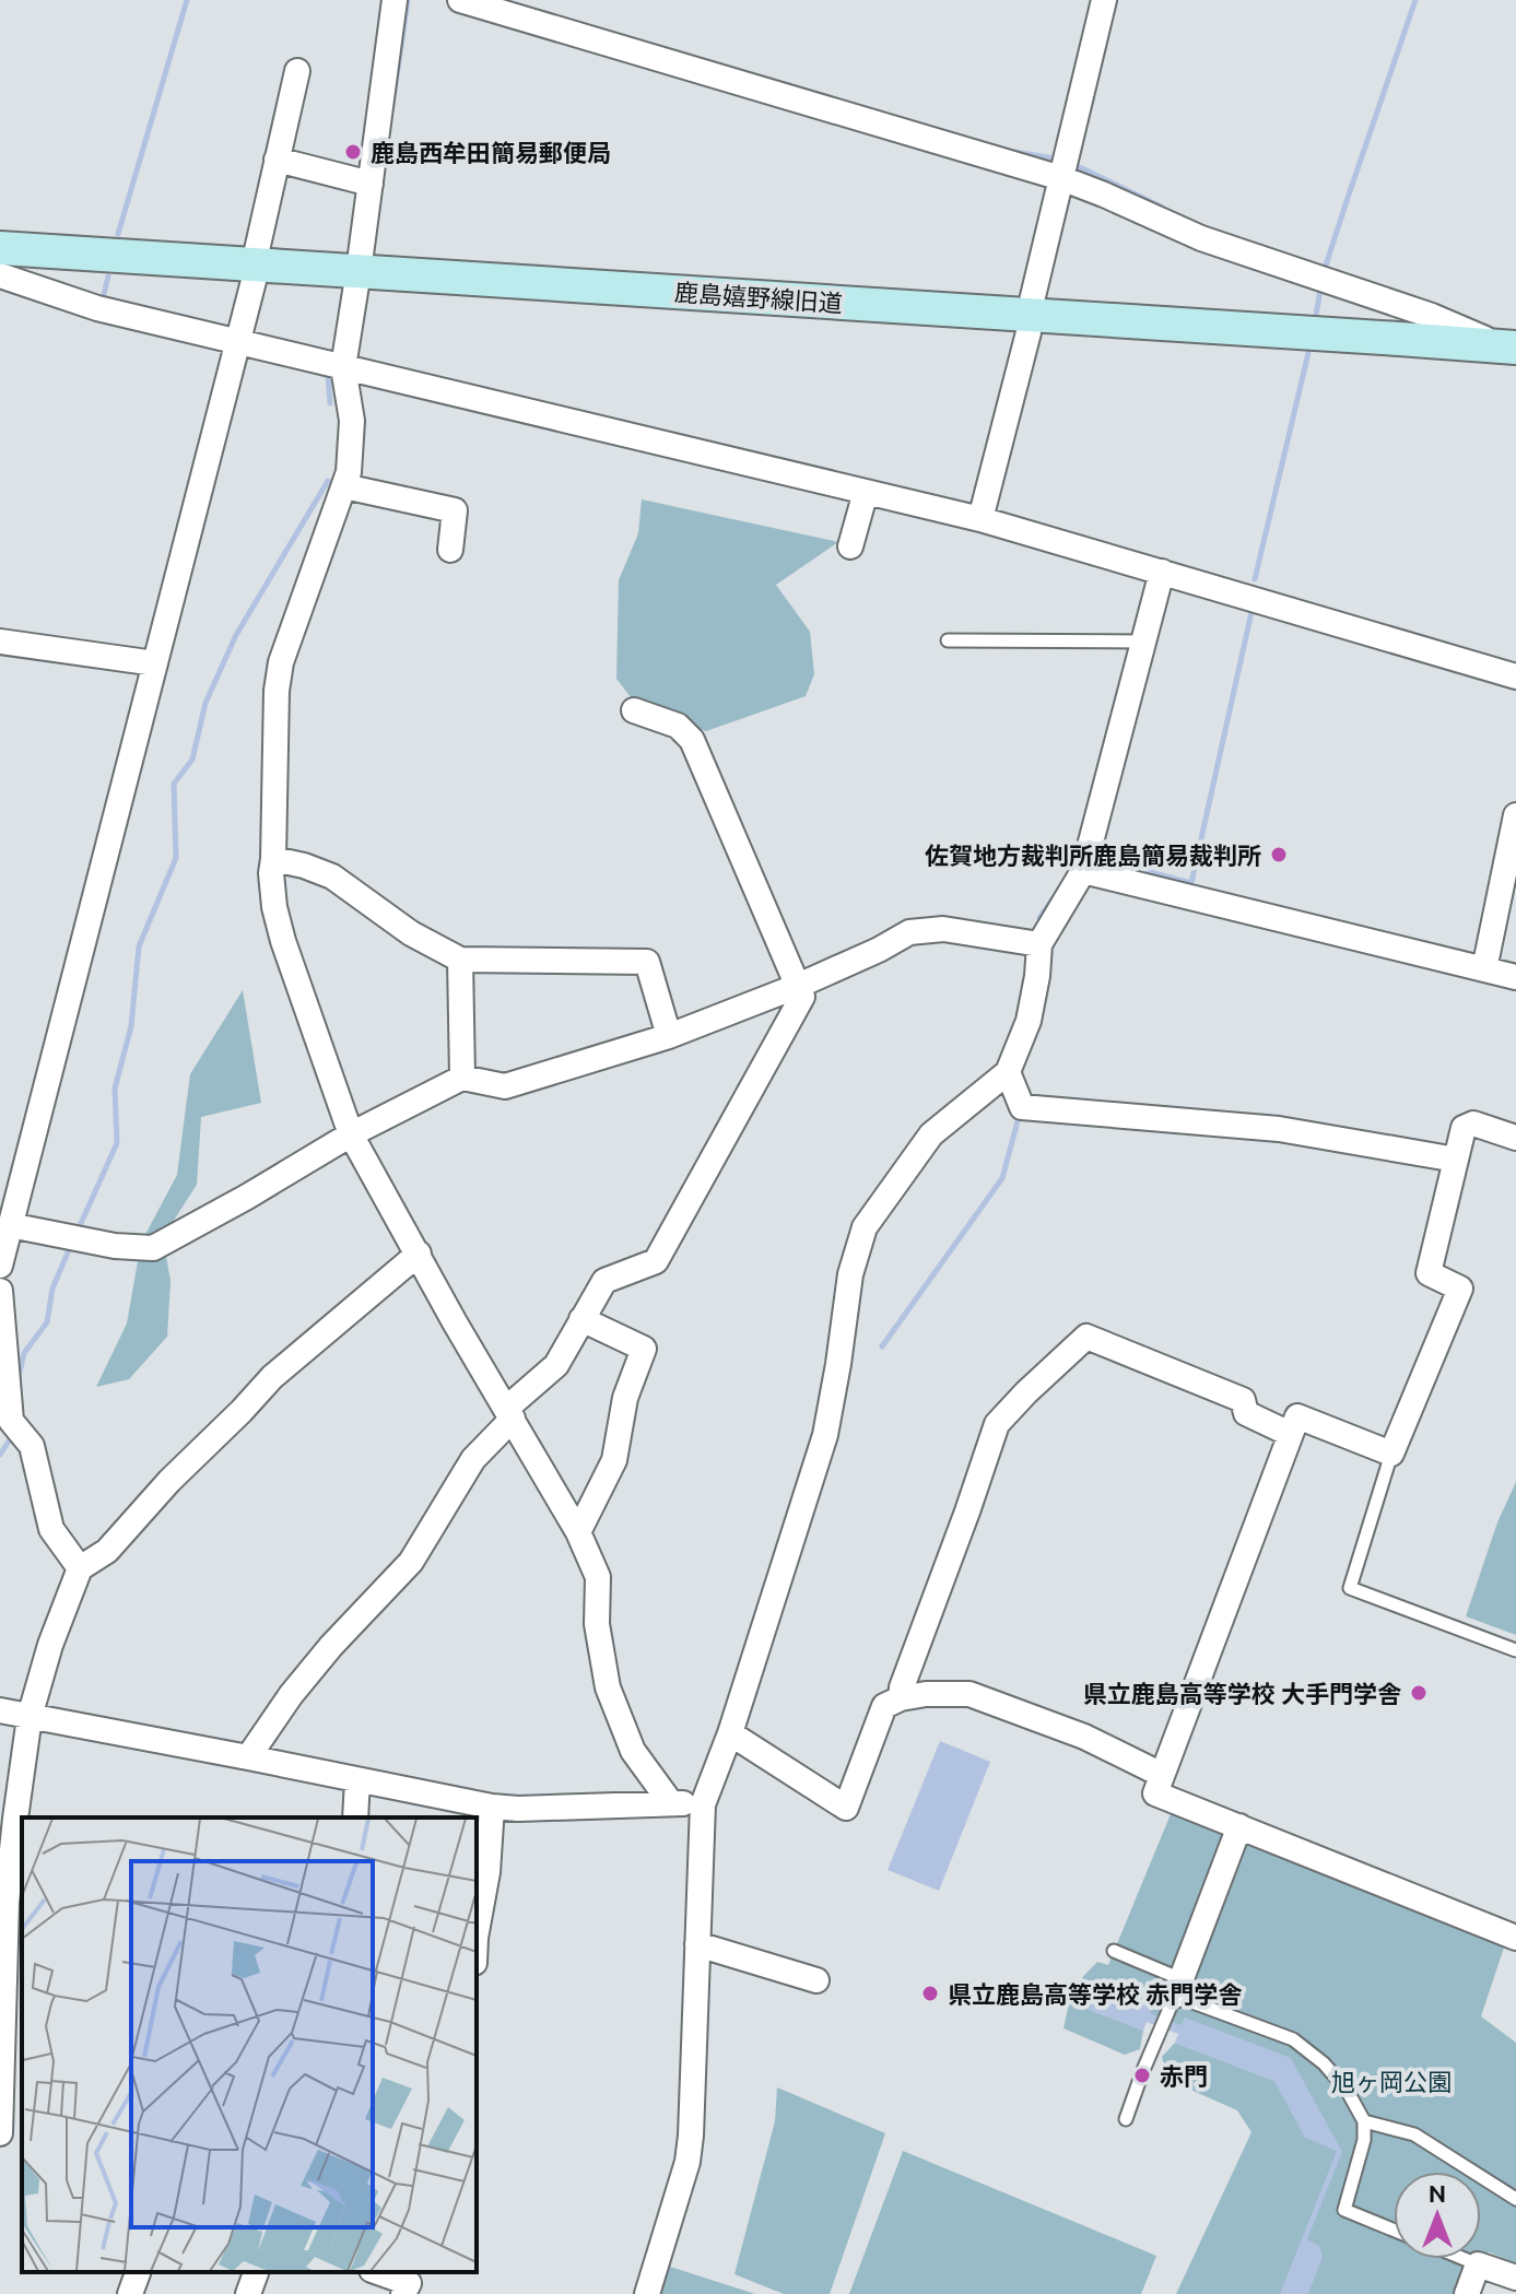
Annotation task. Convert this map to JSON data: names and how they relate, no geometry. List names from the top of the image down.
{
  "streets": {
    "street": ["鹿島嬉野線旧道"]
  },
  "parks": ["旭ヶ岡公園"],
  "places": [
    "鹿島西牟田簡易郵便局",
    "佐賀地方裁判所鹿島簡易裁判所",
    "県立鹿島高等学校 大手門学舎",
    "県立鹿島高等学校 赤門学舎",
    "赤門"
  ],
  "north": "top"
}
